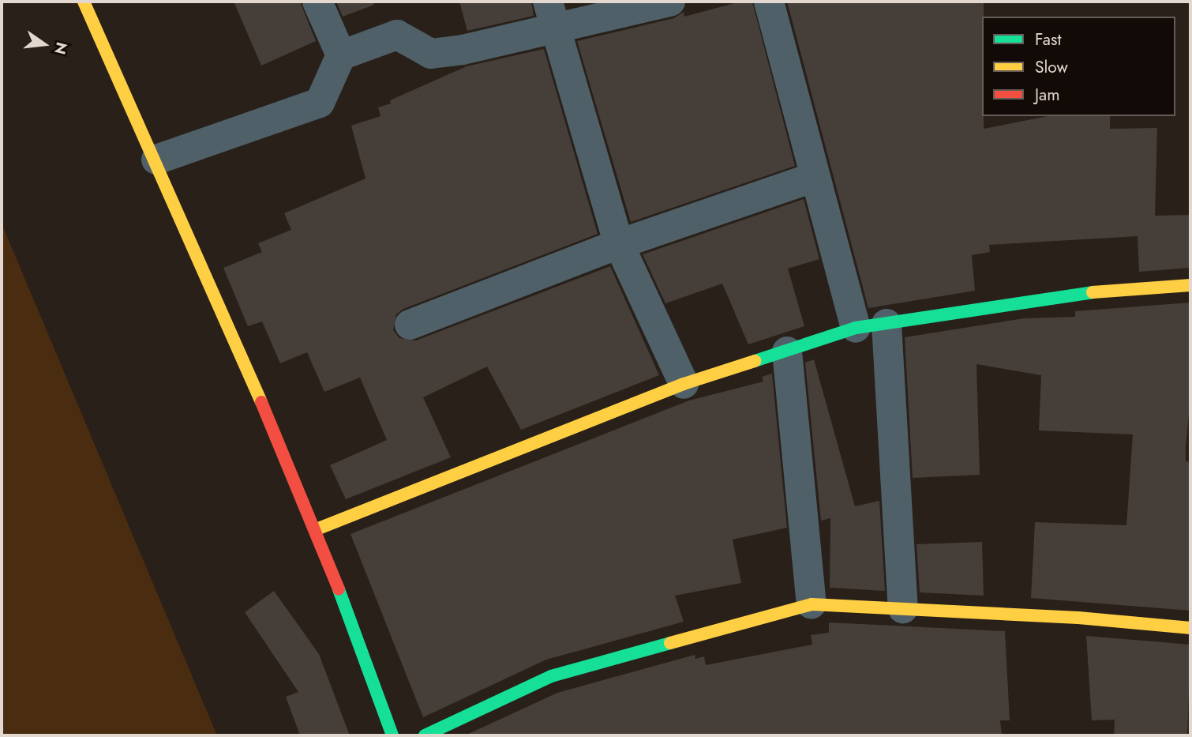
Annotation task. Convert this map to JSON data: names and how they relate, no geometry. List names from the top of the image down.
{
  "legend": ["Fast", "Slow", "Jam"],
  "north": "right"
}
